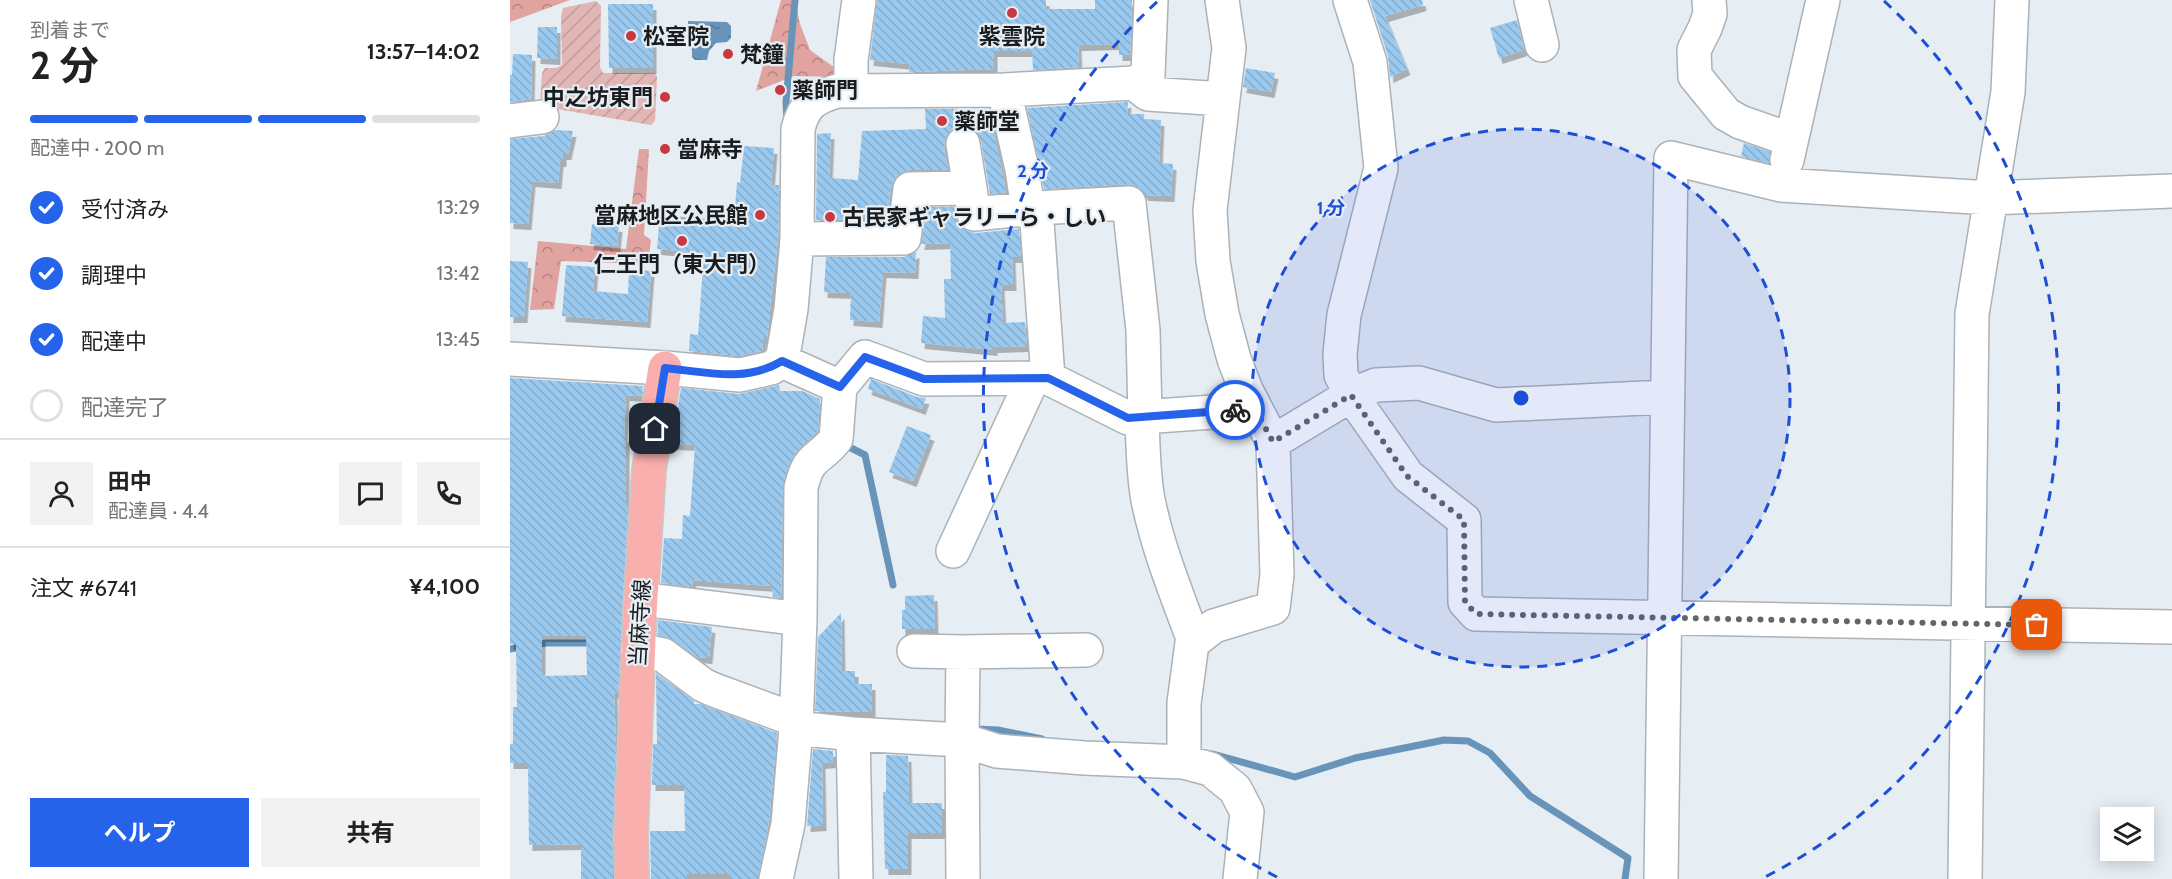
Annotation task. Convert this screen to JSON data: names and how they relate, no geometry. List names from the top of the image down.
{
  "streets": {
    "main road": ["当麻寺線"]
  },
  "places": [
    "紫雲院",
    "松室院",
    "梵鐘",
    "薬師門",
    "中之坊東門",
    "薬師堂",
    "當麻寺",
    "當麻地区公民館",
    "古民家ギャラリーら・しい",
    "仁王門（東大門）"
  ],
  "page": {
    "heading": ["2 分", "到着まで", "13:57–14:02"],
    "panel": [
      "田中",
      "配達員 · 4.4",
      "注文 #6741",
      "¥4,100"
    ],
    "bar": "配達中 · 200 m",
    "list": [
      ["受付済み", "13:29"],
      ["調理中", "13:42"],
      ["配達中", "13:45"],
      "配達完了"
    ],
    "buttons": ["ヘルプ", "共有"]
  },
  "rings": ["2 分", "1 分"]
}
